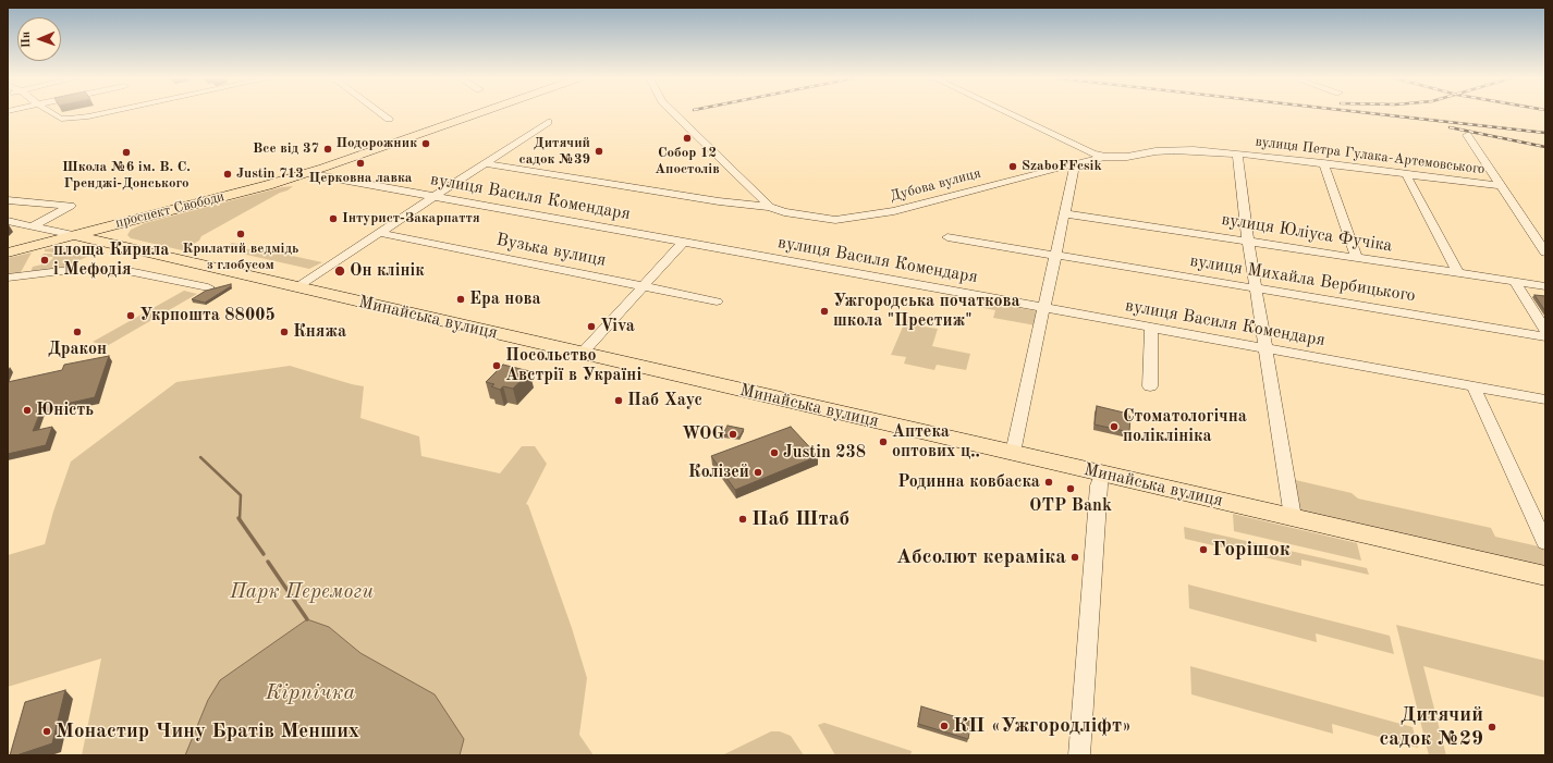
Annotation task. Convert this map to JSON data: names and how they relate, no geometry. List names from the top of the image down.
{
  "streets": {
    "main road": ["проспект Свободи", "Минайська вулиця"],
    "street": [
      "вулиця Петра Гулака-Артемовського",
      "Дубова вулиця",
      "вулиця Василя Комендаря",
      "вулиця Юліуса Фучіка",
      "Вузька вулиця",
      "вулиця Михайла Вербицького"
    ]
  },
  "crossings": [
    ["вулиця Петра Гулака-Артемовського", "Дубова вулиця"],
    ["вулиця Василя Комендаря", "проспект Свободи"],
    ["проспект Свободи", "Минайська вулиця"]
  ],
  "water": ["Кірпічка"],
  "parks": ["Парк Перемоги"],
  "places": [
    "Собор 12 Апостолів",
    "Подорожник",
    "Все від 37",
    "Дитячий садок №39",
    "Школа №6 ім. В. С. Гренджі-Донського",
    "Церковна лавка",
    "SzaboFFcsik",
    "Justin 713",
    "Інтурист-Закарпаття",
    "Крилатий ведмідь з глобусом",
    "площа Кирила і Мефодія",
    "Он клінік",
    "Ера нова",
    "Ужгородська початкова школа \"Престиж\"",
    "Укрпошта 88005",
    "Viva",
    "Дракон",
    "Княжа",
    "Посольство Австрії в Україні",
    "Паб Хаус",
    "Юність",
    "Стоматологічна поліклініка",
    "WOG",
    "Аптека оптових ц‥",
    "Justin 238",
    "Колізей",
    "Родинна ковбаска",
    "OTP Bank",
    "Паб Штаб",
    "Горішок",
    "Абсолют кераміка",
    "КП «Ужгородліфт»",
    "Дитячий садок №29",
    "Монастир Чину Братів Менших"
  ],
  "north": "left"
}
